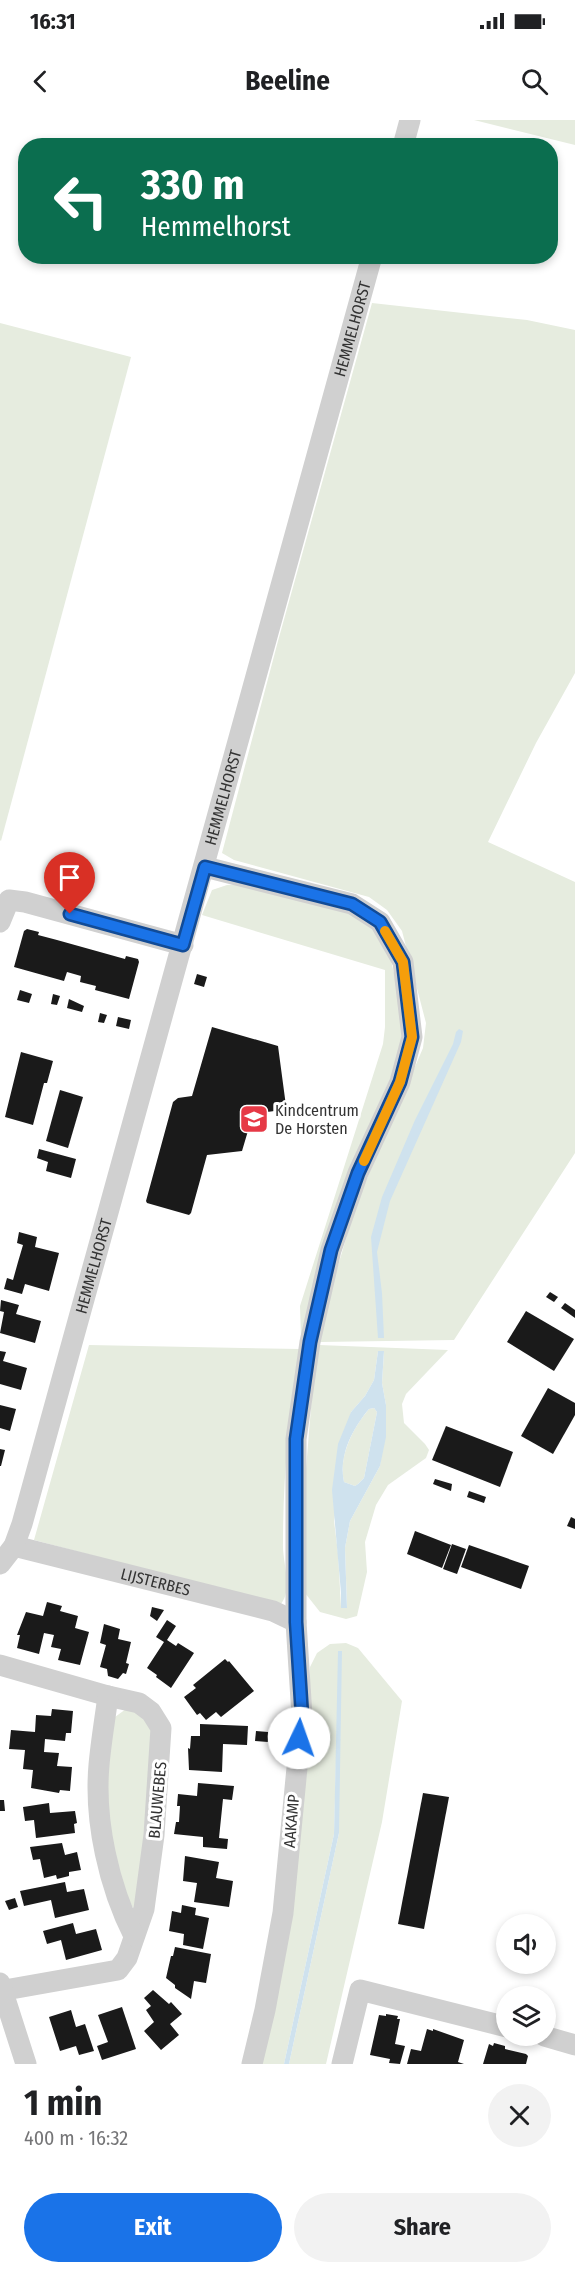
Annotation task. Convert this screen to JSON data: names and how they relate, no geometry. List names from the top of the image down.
{
  "streets": {
    "street": [
      "HEMMELHORST",
      "LIJSTERBES",
      "BLAUWEBES",
      "AAKAMP"
    ]
  },
  "crossings": [
    ["HEMMELHORST", "LIJSTERBES"],
    ["HEMMELHORST", "AAKAMP"],
    ["LIJSTERBES", "AAKAMP"]
  ],
  "places": {
    "school or university": ["Kindcentrum De Horsten"]
  },
  "page": {
    "status": "16:31",
    "header": "Beeline",
    "turn": ["330 m", "Hemmelhorst"],
    "heading": ["1 min", "400 m · 16:32"],
    "buttons": ["Exit", "Share"]
  }
}
